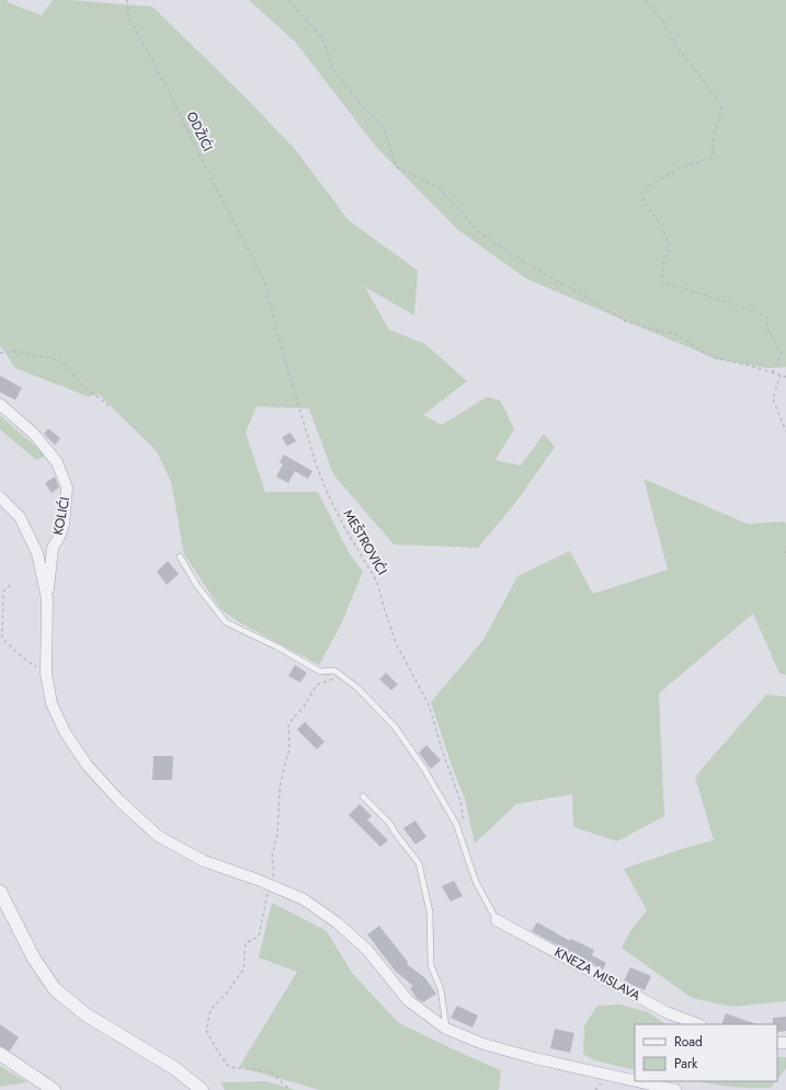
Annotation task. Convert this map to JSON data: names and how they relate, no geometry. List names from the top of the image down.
{
  "streets": {
    "street": ["KOLIĆI", "KNEZA MISLAVA"],
    "path": ["ODŽIĆI", "MEŠTROVIĆI"]
  },
  "crossings": [
    ["ODŽIĆI", "MEŠTROVIĆI"]
  ],
  "legend": ["Road", "Park"]
}
